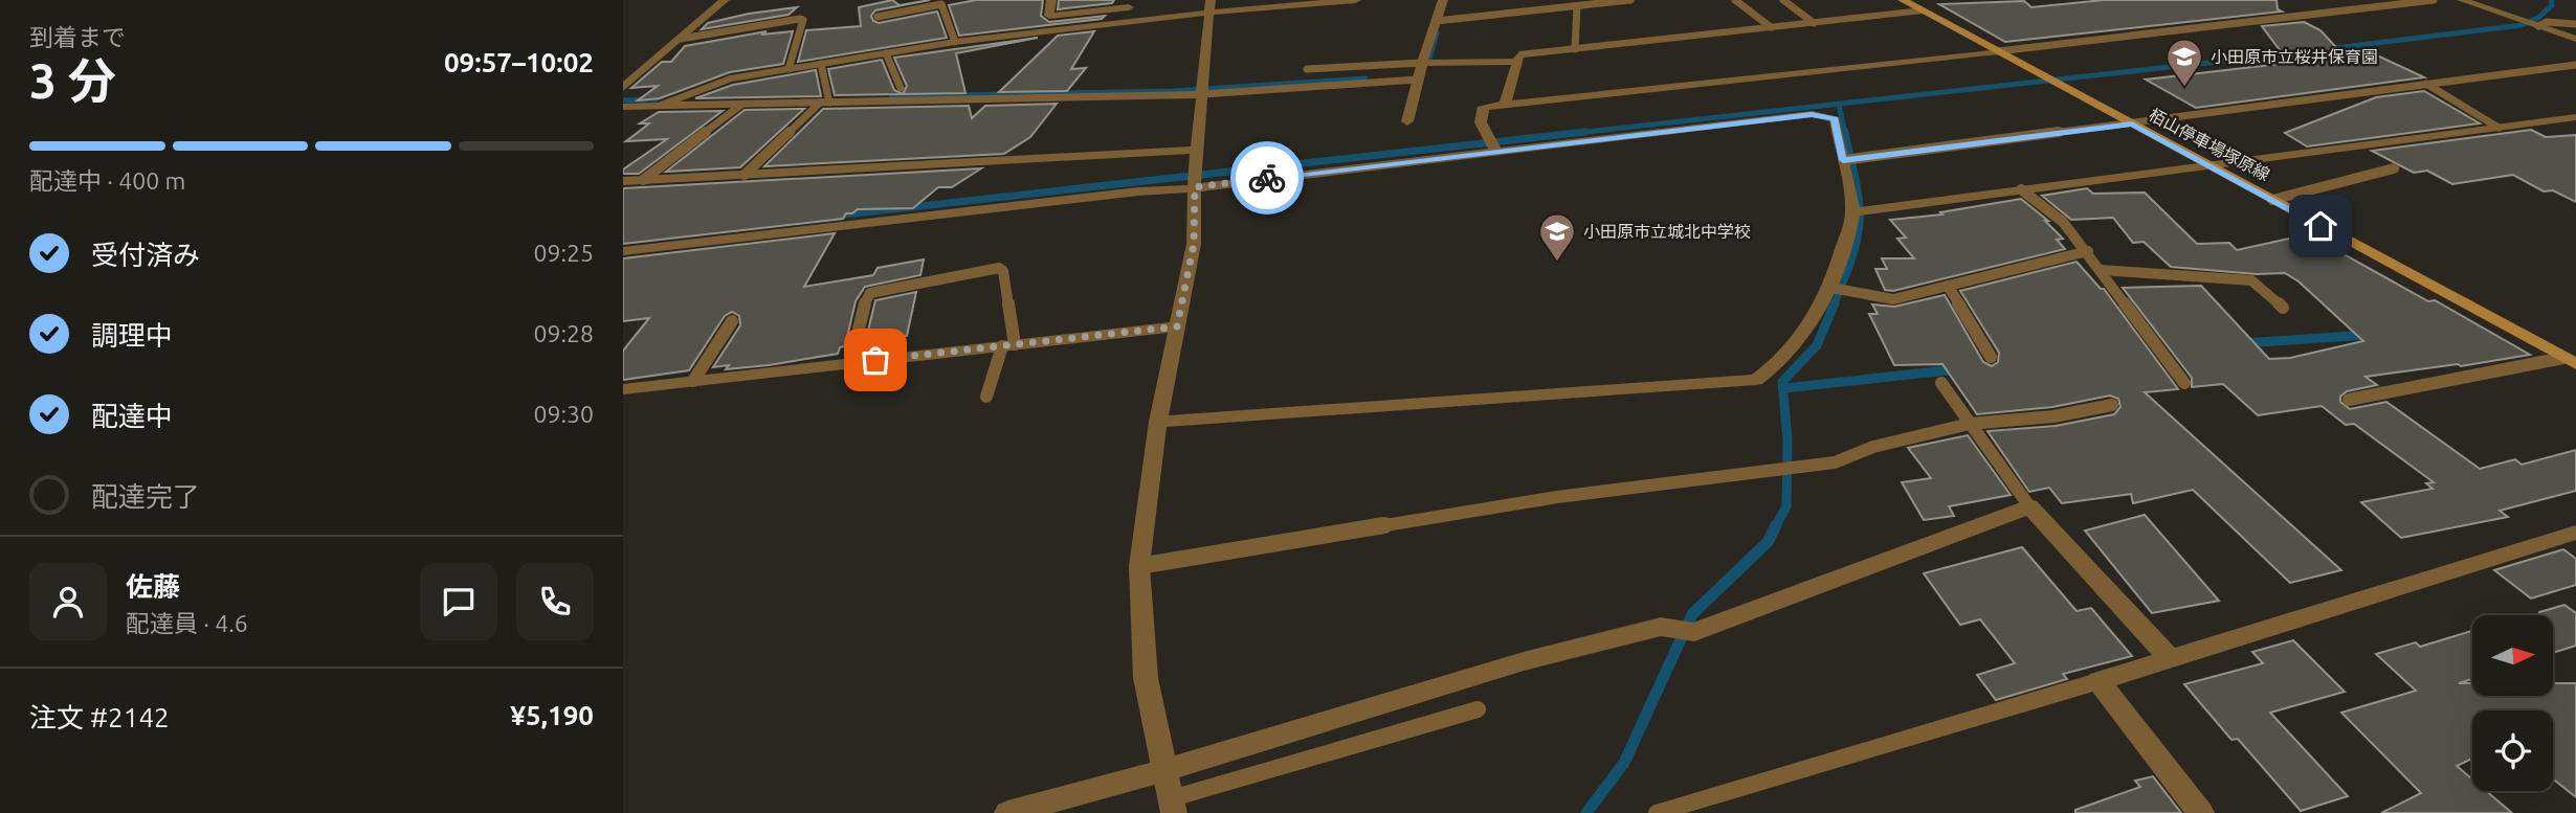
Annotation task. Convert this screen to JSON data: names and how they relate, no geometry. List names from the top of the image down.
{
  "streets": {
    "main road": ["栢山停車場塚原線"]
  },
  "places": {
    "school or university": ["小田原市立桜井保育園", "小田原市立城北中学校"]
  },
  "north": "right",
  "page": {
    "heading": ["3 分", "到着まで", "09:57–10:02"],
    "panel": [
      "佐藤",
      "配達員 · 4.6",
      "注文 #2142",
      "¥5,190"
    ],
    "bar": "配達中 · 400 m",
    "list": [
      ["受付済み", "09:25"],
      ["調理中", "09:28"],
      ["配達中", "09:30"],
      "配達完了"
    ]
  }
}
